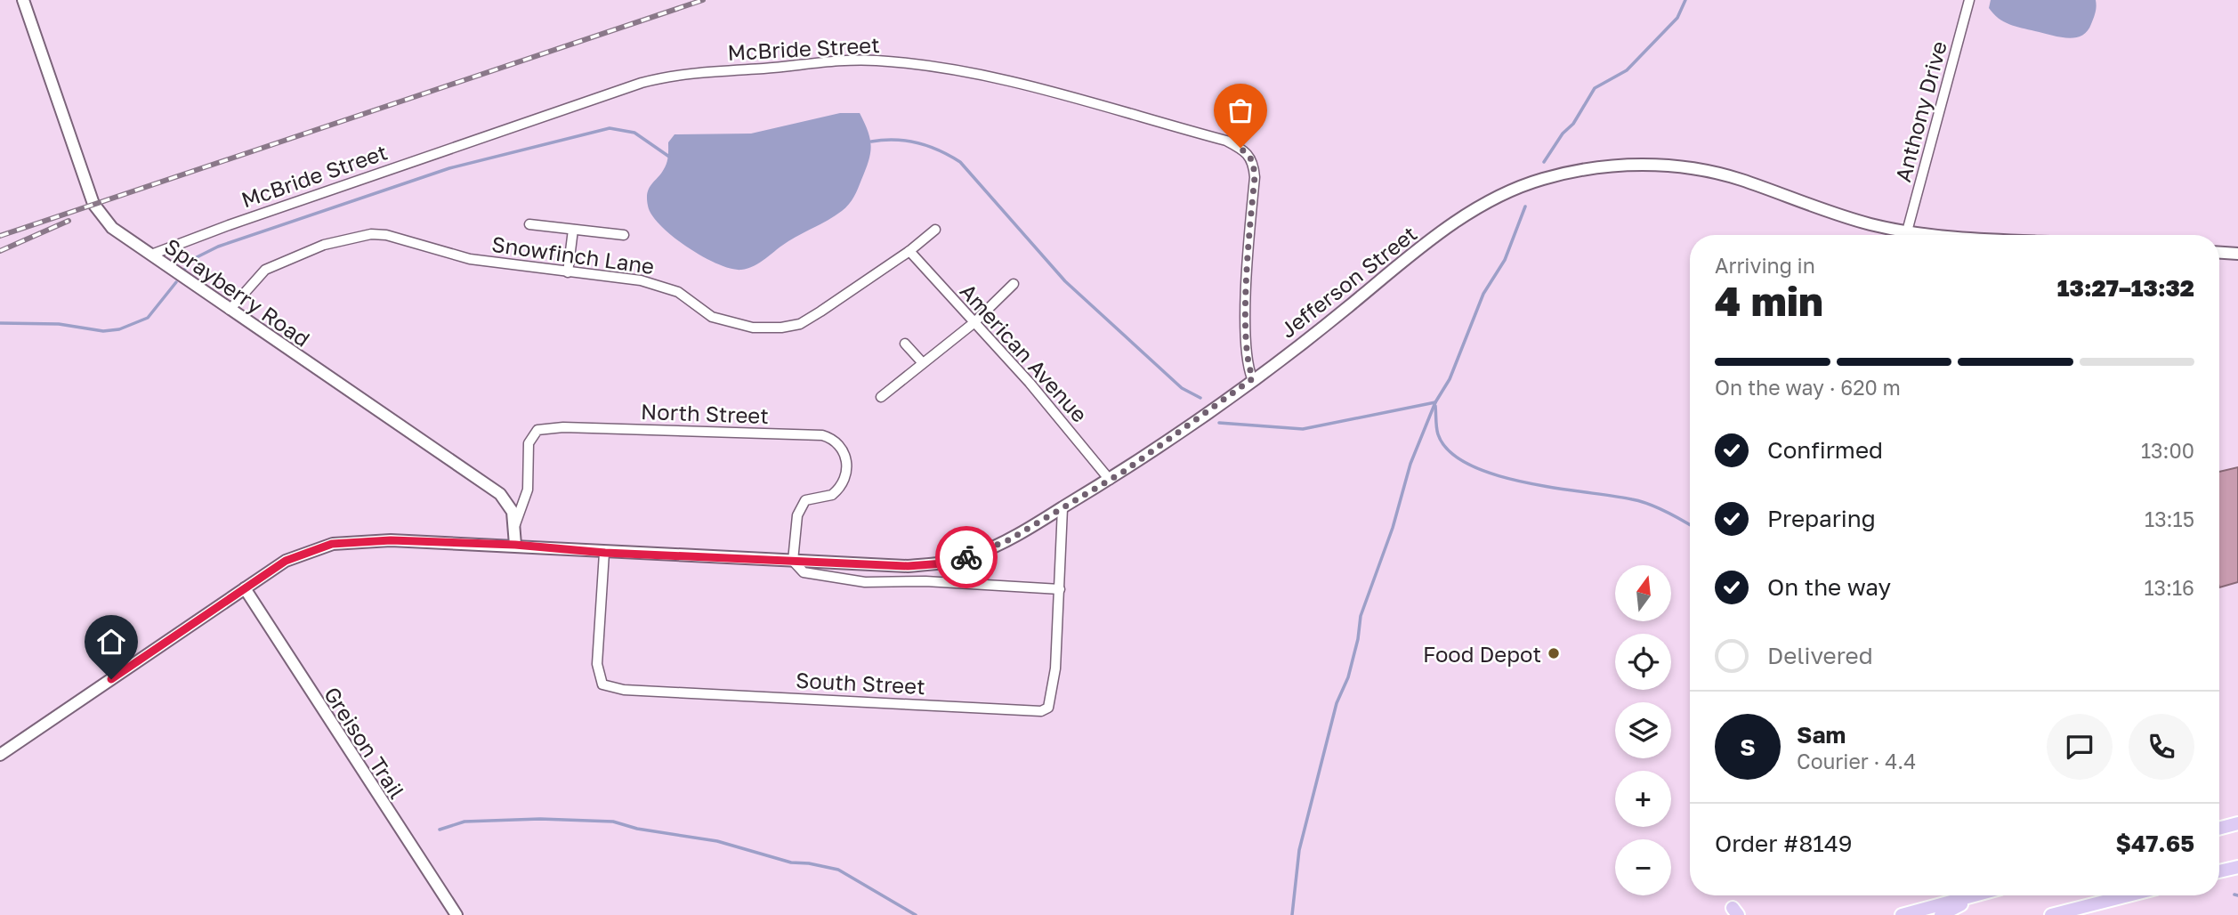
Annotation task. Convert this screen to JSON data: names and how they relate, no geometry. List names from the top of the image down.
{
  "streets": {
    "street": [
      "McBride Street",
      "Anthony Drive",
      "Snowfinch Lane",
      "Jefferson Street",
      "Sprayberry Road",
      "American Avenue",
      "North Street",
      "South Street",
      "Greison Trail"
    ]
  },
  "crossings": [
    ["McBride Street", "Jefferson Street"],
    ["McBride Street", "Sprayberry Road"],
    ["Anthony Drive", "Jefferson Street"],
    ["Snowfinch Lane", "Sprayberry Road"],
    ["Snowfinch Lane", "American Avenue"],
    ["Jefferson Street", "Sprayberry Road"],
    ["Jefferson Street", "American Avenue"],
    ["Jefferson Street", "North Street"],
    ["Jefferson Street", "South Street"],
    ["Jefferson Street", "Greison Trail"],
    ["Sprayberry Road", "North Street"]
  ],
  "places": ["Food Depot"],
  "north": "top",
  "page": {
    "heading": ["4 min", "Arriving in", "13:27–13:32"],
    "panel": [
      "Sam",
      "Courier · 4.4",
      "Order #8149",
      "$47.65"
    ],
    "bar": "On the way · 620 m",
    "list": [
      ["Confirmed", "13:00"],
      ["Preparing", "13:15"],
      ["On the way", "13:16"],
      "Delivered"
    ],
    "map_buttons": ["+", "−"],
    "round": "S"
  }
}
